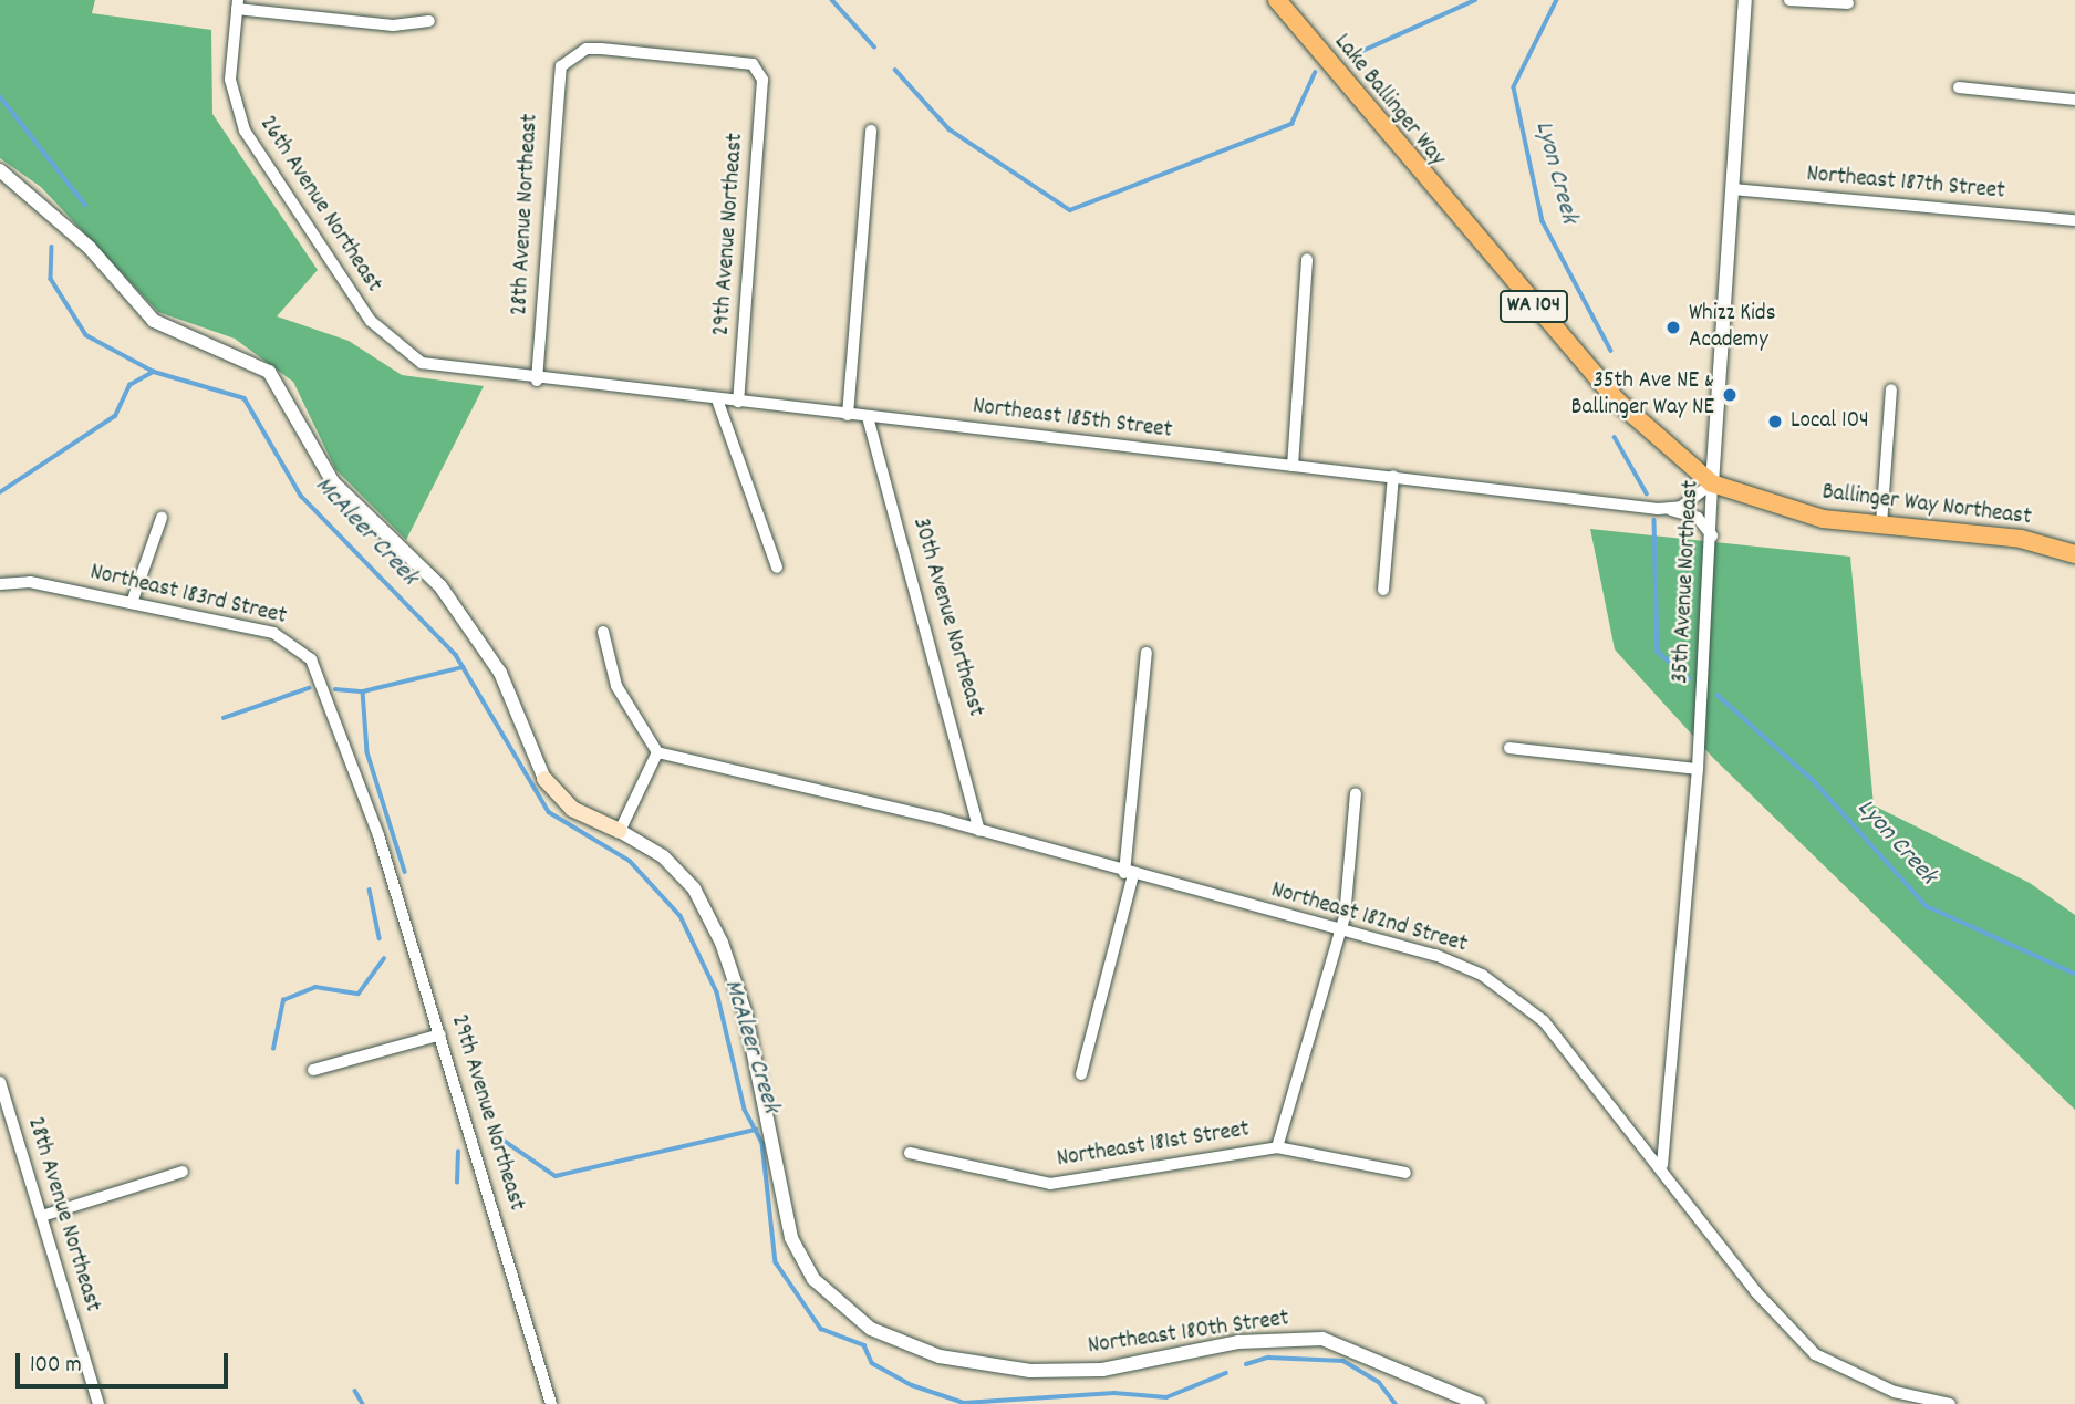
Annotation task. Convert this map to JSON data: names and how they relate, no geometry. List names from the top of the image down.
{
  "streets": {
    "main road": ["Lake Ballinger Way", "WA 104", "Ballinger Way Northeast"],
    "street": [
      "Northeast 187th Street",
      "26th Avenue Northeast",
      "28th Avenue Northeast",
      "29th Avenue Northeast",
      "Northeast 185th Street",
      "35th Avenue Northeast",
      "Northeast 183rd Street",
      "30th Avenue Northeast",
      "Northeast 182nd Street",
      "Northeast 181st Street",
      "Northeast 180th Street"
    ]
  },
  "crossings": [
    ["Lake Ballinger Way", "Ballinger Way Northeast"],
    ["Northeast 187th Street", "35th Avenue Northeast"],
    ["26th Avenue Northeast", "Northeast 185th Street"],
    ["28th Avenue Northeast", "29th Avenue Northeast"],
    ["28th Avenue Northeast", "Northeast 185th Street"],
    ["29th Avenue Northeast", "Northeast 185th Street"],
    ["29th Avenue Northeast", "Northeast 183rd Street"],
    ["Northeast 185th Street", "35th Avenue Northeast"],
    ["Northeast 185th Street", "30th Avenue Northeast"],
    ["Ballinger Way Northeast", "35th Avenue Northeast"],
    ["35th Avenue Northeast", "Northeast 182nd Street"],
    ["30th Avenue Northeast", "Northeast 182nd Street"]
  ],
  "water": ["Lyon Creek", "McAleer Creek"],
  "places": ["Whizz Kids Academy", "35th Ave NE & Ballinger Way NE", "Local 104"],
  "scale_bar": "100 m"
}
